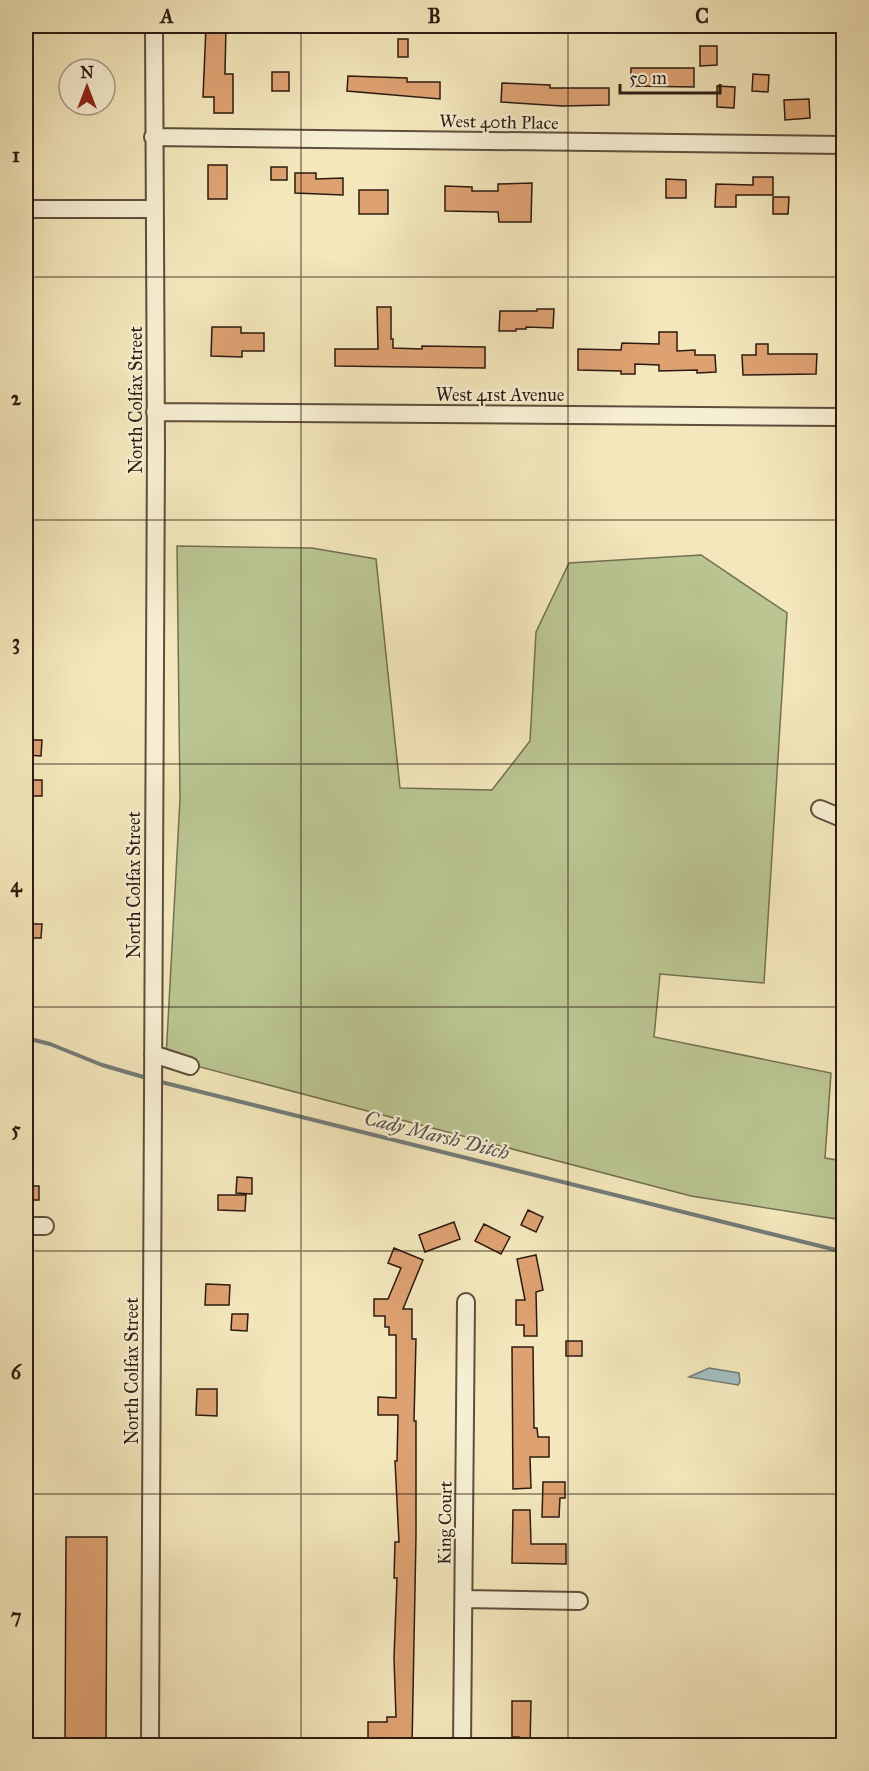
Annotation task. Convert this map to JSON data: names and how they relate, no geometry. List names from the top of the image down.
{
  "streets": {
    "street": [
      "West 40th Place",
      "West 41st Avenue",
      "North Colfax Street",
      "King Court"
    ]
  },
  "crossings": [
    ["West 40th Place", "North Colfax Street"],
    ["West 41st Avenue", "North Colfax Street"]
  ],
  "water": ["Cady Marsh Ditch"],
  "scale_bar": "50 m",
  "north": "top",
  "grid": {
    "columns": ["A", "B", "C"],
    "rows": [
      "1",
      "2",
      "3",
      "4",
      "5",
      "6",
      "7"
    ]
  }
}
